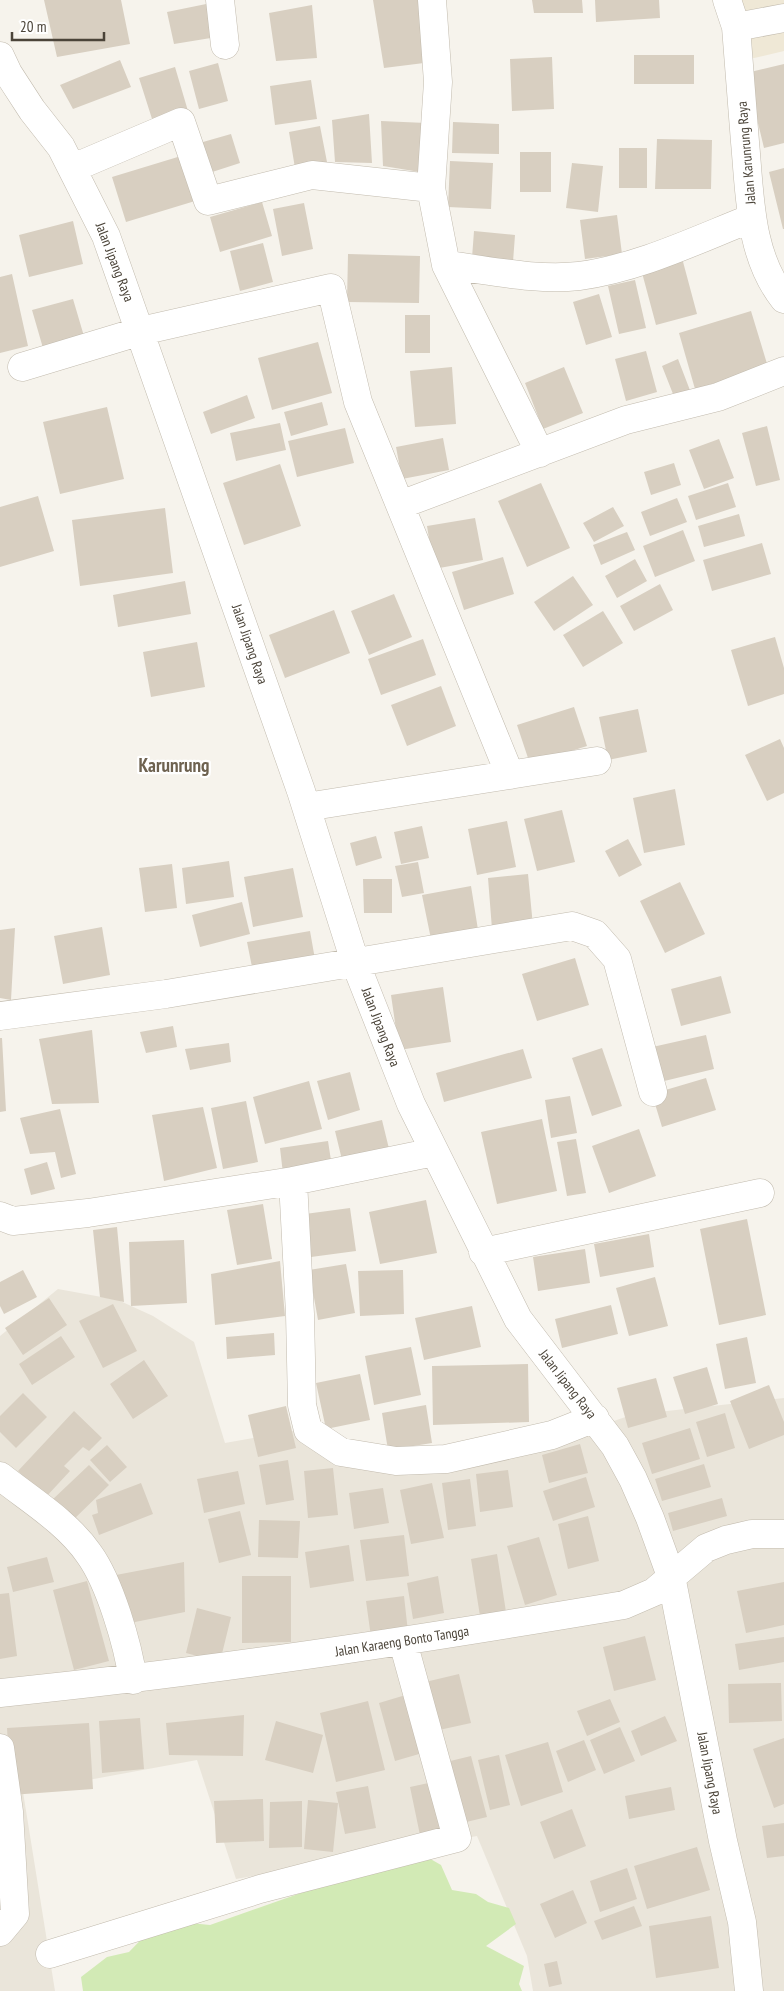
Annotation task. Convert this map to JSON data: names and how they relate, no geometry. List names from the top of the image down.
{
  "streets": {
    "street": ["Jalan Karunrung Raya", "Jalan Jipang Raya", "Jalan Karaeng Bonto Tangga"]
  },
  "crossings": [
    ["Jalan Jipang Raya", "Jalan Karaeng Bonto Tangga"]
  ],
  "districts": ["Karunrung"],
  "scale_bar": "20 m"
}
